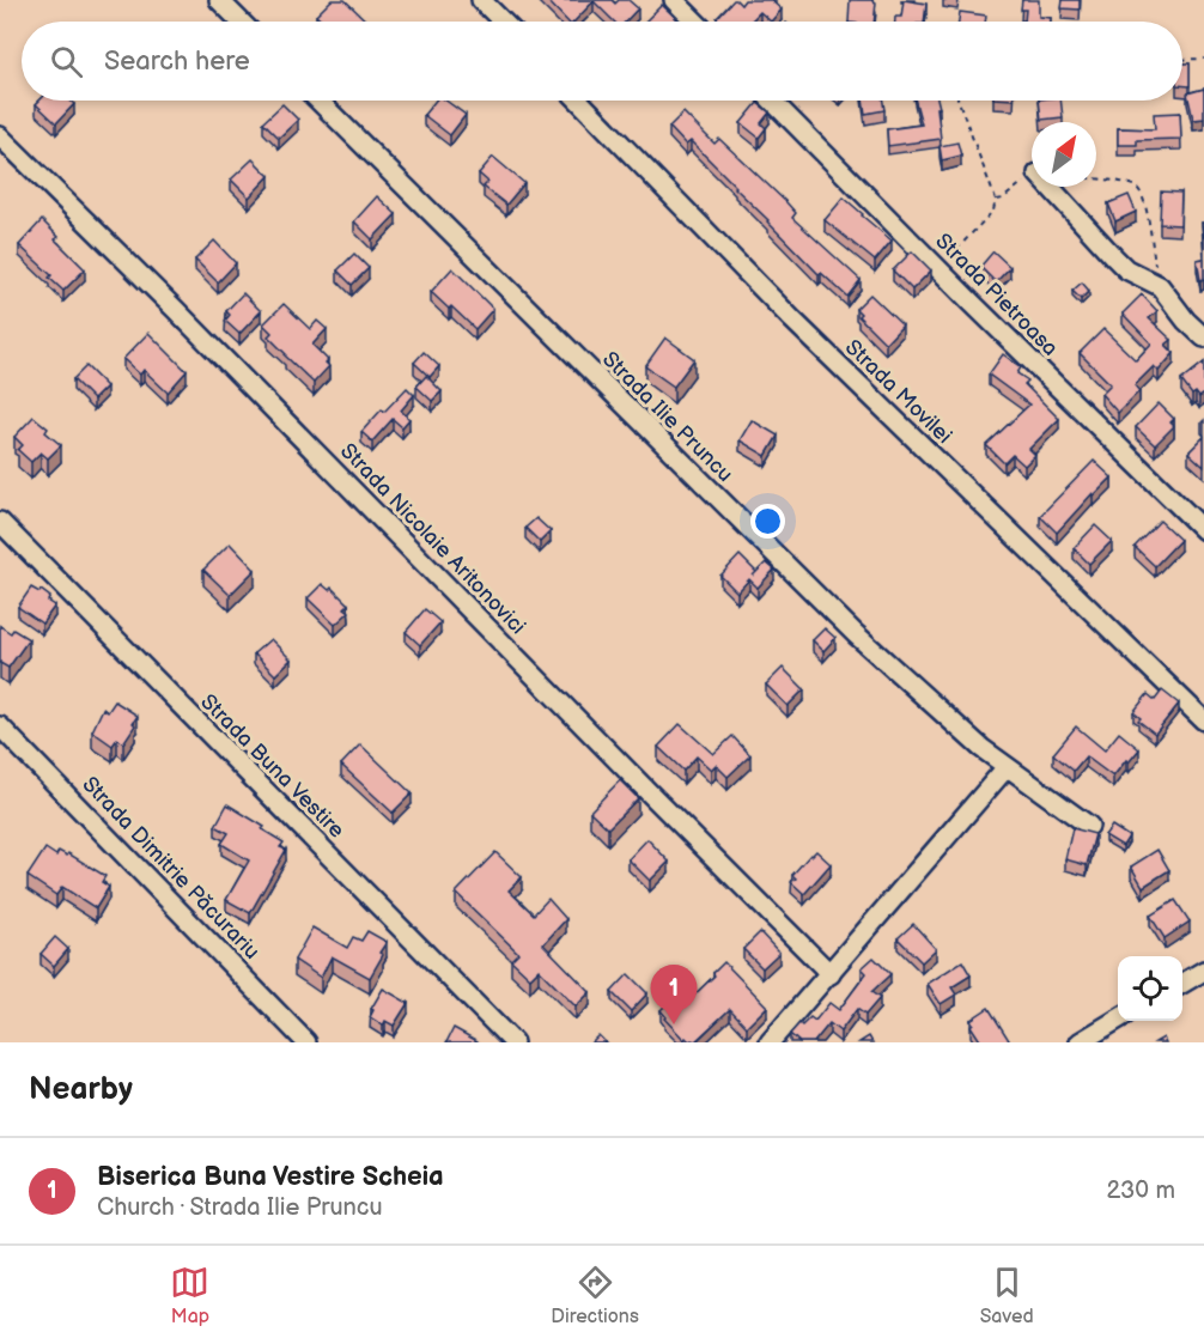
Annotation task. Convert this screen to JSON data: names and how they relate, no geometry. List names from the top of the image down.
{
  "streets": {
    "street": [
      "Strada Pietroasa",
      "Strada Movilei",
      "Strada Ilie Pruncu",
      "Strada Nicolaie Aritonovici",
      "Strada Buna Vestire",
      "Strada Dimitrie Păcurariu"
    ]
  },
  "north": "top right",
  "page": {
    "search": "Search here",
    "pins": "1",
    "heading": "Nearby",
    "list": [
      {
        "mark": "1",
        "name": "Biserica Buna Vestire Scheia",
        "note": "Church · Strada Ilie Pruncu",
        "value": "230 m"
      }
    ],
    "nav": ["Map", "Directions", "Saved"]
  }
}
